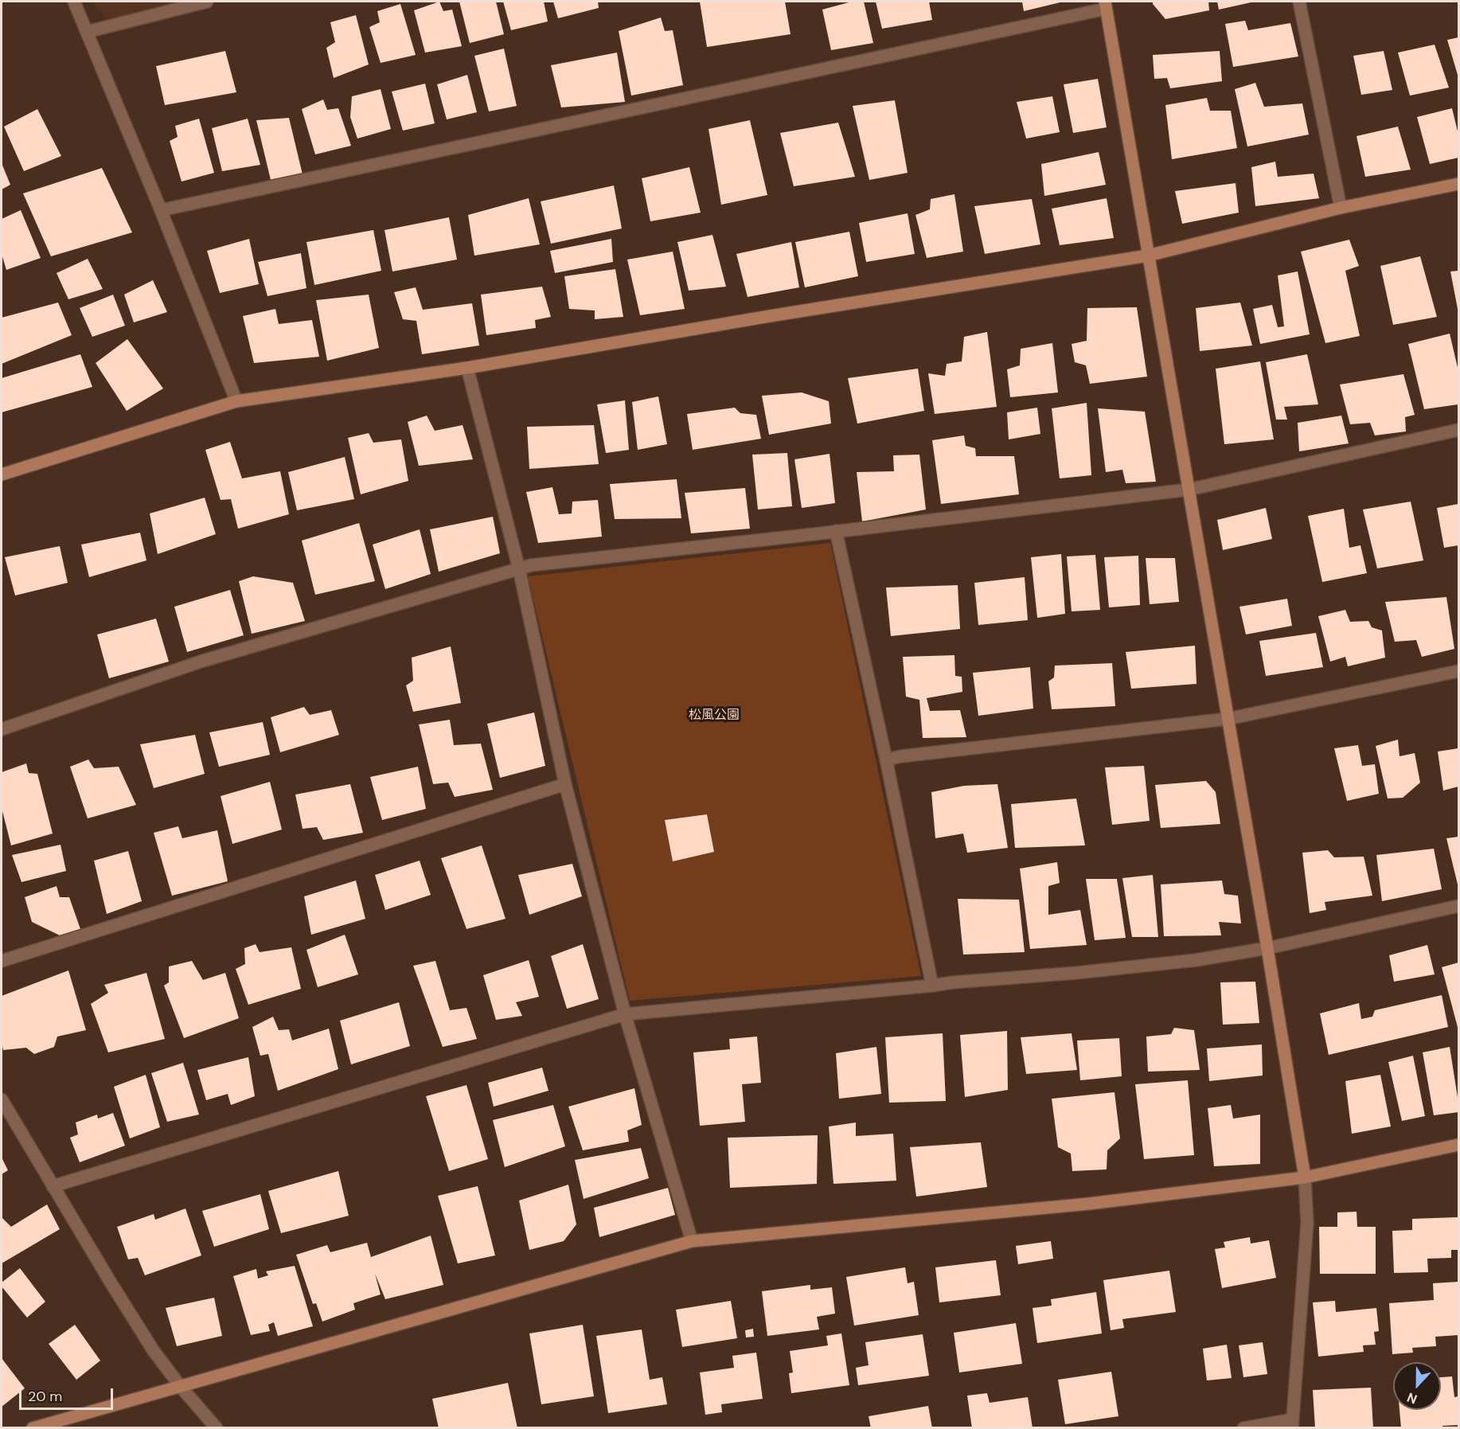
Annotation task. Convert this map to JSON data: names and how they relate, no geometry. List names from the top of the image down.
{
  "parks": ["松風公園"],
  "scale_bar": "20 m",
  "north": "bottom"
}
